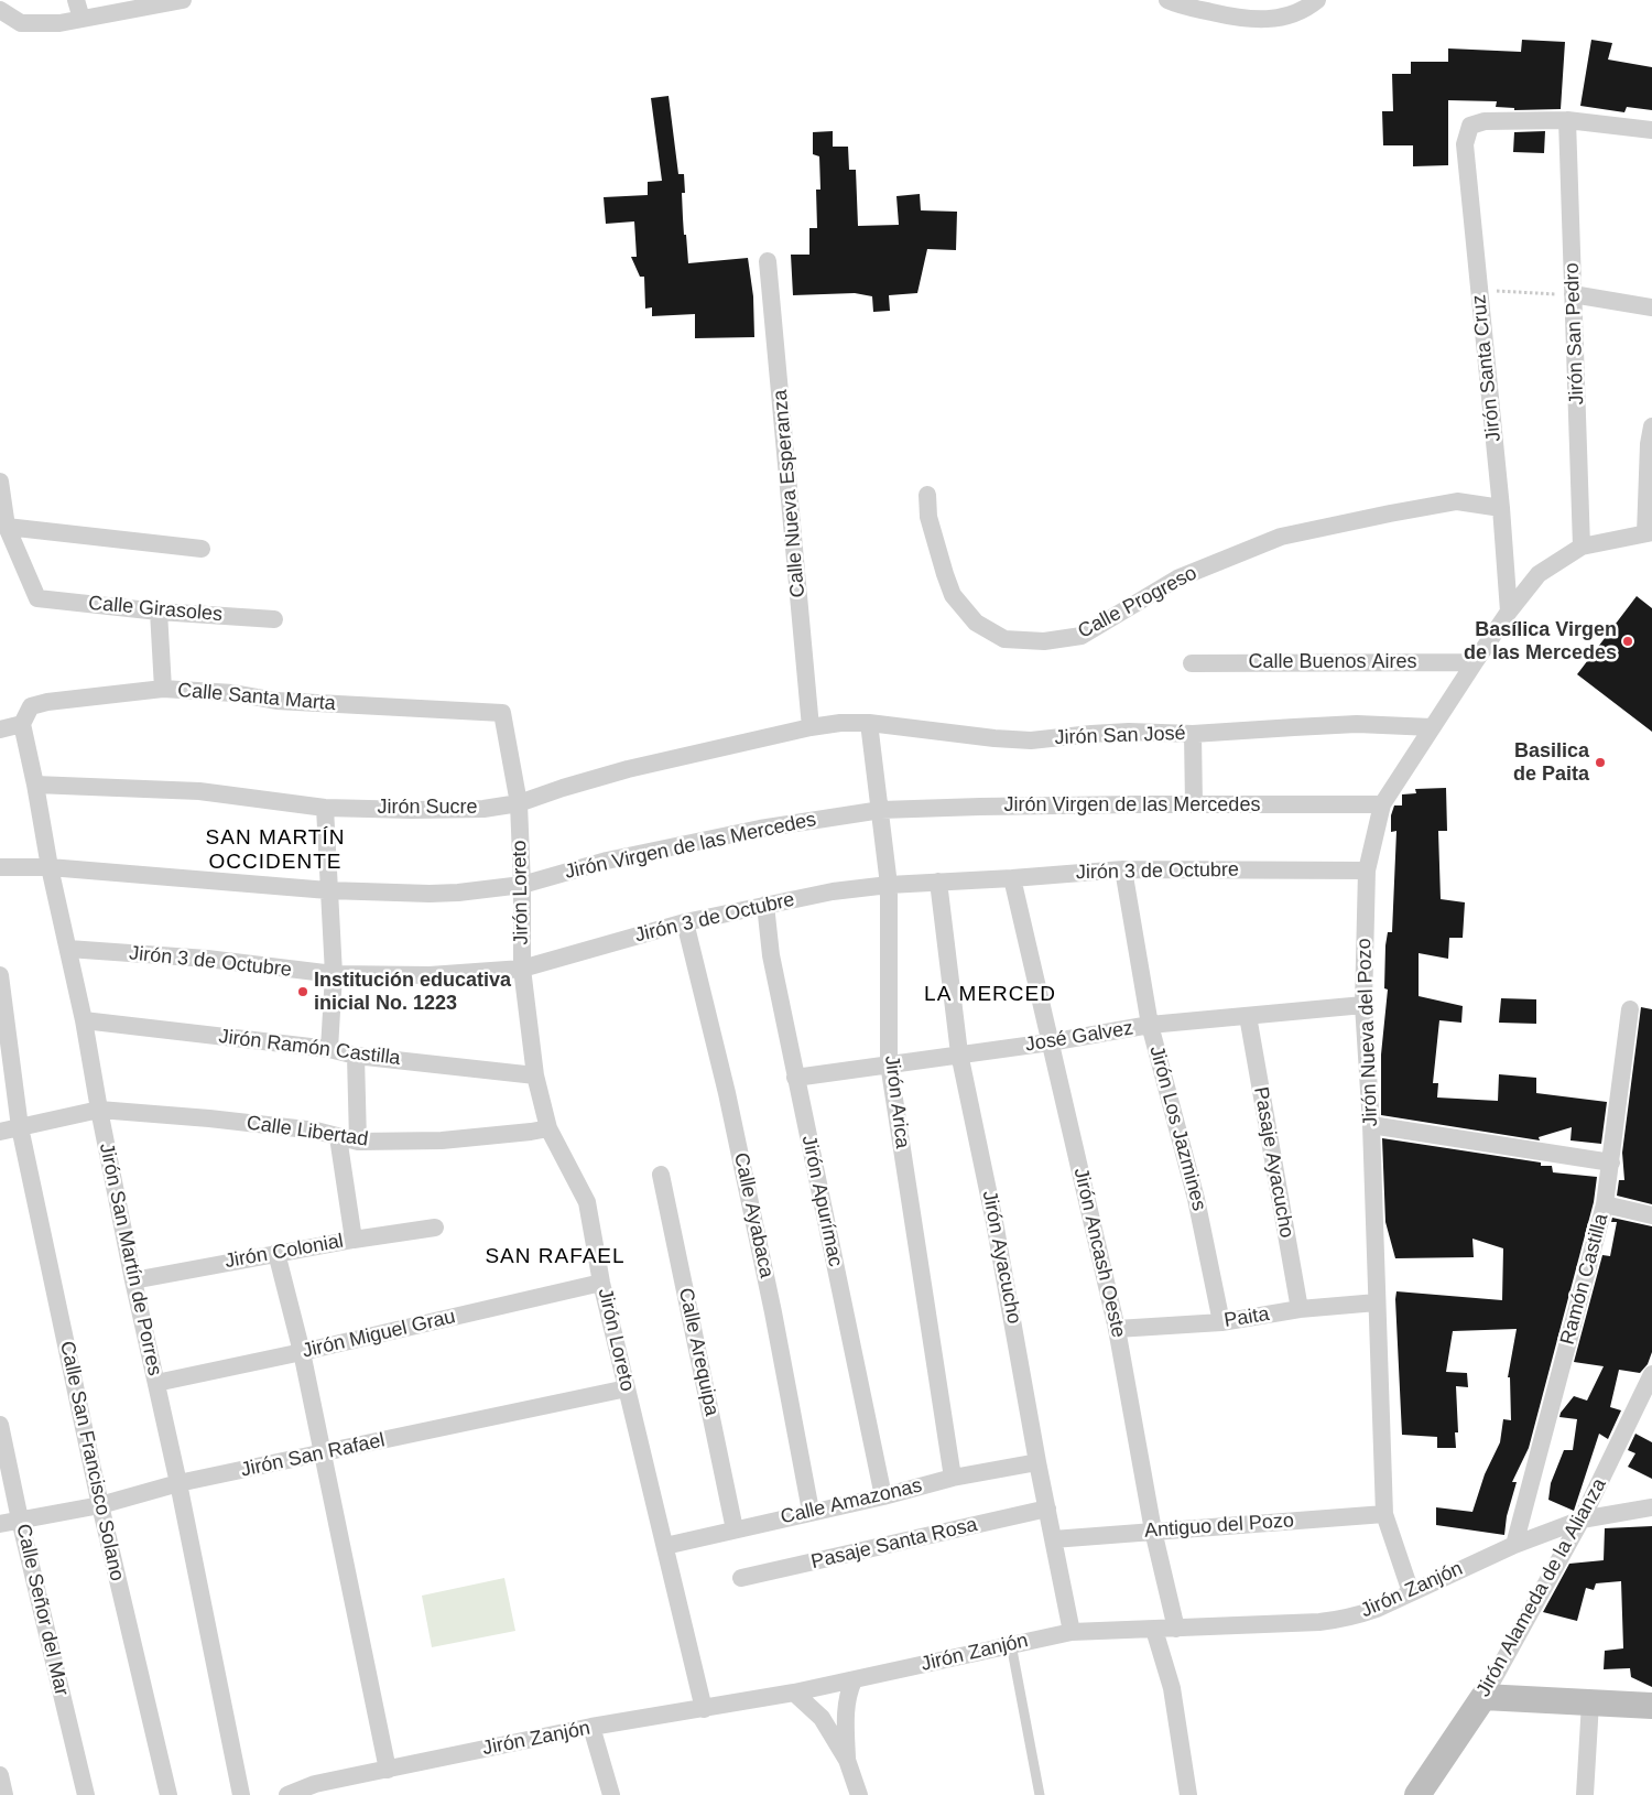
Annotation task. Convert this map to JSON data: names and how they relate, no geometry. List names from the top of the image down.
{
  "streets": {
    "main road": ["Jirón Alameda de la Alianza"],
    "street": [
      "Jirón San Pedro",
      "Jirón Santa Cruz",
      "Calle Nueva Esperanza",
      "Calle Progreso",
      "Calle Girasoles",
      "Calle Buenos Aires",
      "Calle Santa Marta",
      "Jirón San José",
      "Jirón Virgen de las Mercedes",
      "Jirón Sucre",
      "Jirón 3 de Octubre",
      "Jirón Loreto",
      "Jirón Nueva del Pozo",
      "José Galvez",
      "Jirón Ramón Castilla",
      "Jirón Arica",
      "Jirón Los Jazmines",
      "Calle Libertad",
      "Pasaje Ayacucho",
      "Jirón Apurímac",
      "Calle Ayabaca",
      "Jirón Colonial",
      "Jirón Ancash Oeste",
      "Jirón Ayacucho",
      "Jirón San Martín de Porres",
      "Ramón Castilla",
      "Paita",
      "Jirón Miguel Grau",
      "Calle Arequipa",
      "Jirón San Rafael",
      "Calle San Francisco Solano",
      "Calle Amazonas",
      "Antiguo del Pozo",
      "Pasaje Santa Rosa",
      "Jirón Zanjón",
      "Calle Señor del Mar"
    ]
  },
  "crossings": [
    ["Jirón San Pedro", "Jirón Santa Cruz"],
    ["Jirón San Pedro", "Jirón Nueva del Pozo"],
    ["Jirón Santa Cruz", "Calle Progreso"],
    ["Jirón Santa Cruz", "Jirón Nueva del Pozo"],
    ["Calle Nueva Esperanza", "Jirón San José"],
    ["Calle Nueva Esperanza", "Jirón Sucre"],
    ["Calle Buenos Aires", "Jirón Nueva del Pozo"],
    ["Calle Santa Marta", "Jirón Loreto"],
    ["Calle Santa Marta", "Jirón San Martín de Porres"],
    ["Jirón San José", "Jirón Sucre"],
    ["Jirón San José", "Jirón Nueva del Pozo"],
    ["Jirón San José", "Jirón Arica"],
    ["Jirón Virgen de las Mercedes", "Jirón Loreto"],
    ["Jirón Virgen de las Mercedes", "Jirón Nueva del Pozo"],
    ["Jirón Virgen de las Mercedes", "Jirón Arica"],
    ["Jirón Virgen de las Mercedes", "Jirón San Martín de Porres"],
    ["Jirón Sucre", "Jirón Loreto"],
    ["Jirón Sucre", "Jirón San Martín de Porres"],
    ["Jirón 3 de Octubre", "Jirón Loreto"],
    ["Jirón 3 de Octubre", "Jirón Nueva del Pozo"],
    ["Jirón 3 de Octubre", "Jirón Arica"],
    ["Jirón 3 de Octubre", "Jirón Los Jazmines"],
    ["Jirón 3 de Octubre", "Jirón Apurímac"],
    ["Jirón 3 de Octubre", "Calle Ayabaca"],
    ["Jirón 3 de Octubre", "Jirón Ancash Oeste"],
    ["Jirón 3 de Octubre", "Jirón Ayacucho"],
    ["Jirón 3 de Octubre", "Jirón San Martín de Porres"],
    ["Jirón Loreto", "Jirón Ramón Castilla"],
    ["Jirón Loreto", "Calle Libertad"],
    ["Jirón Loreto", "Jirón Miguel Grau"],
    ["Jirón Loreto", "Jirón San Rafael"],
    ["Jirón Loreto", "Calle Amazonas"],
    ["Jirón Loreto", "Jirón Zanjón"],
    ["Jirón Nueva del Pozo", "José Galvez"],
    ["Jirón Nueva del Pozo", "Paita"],
    ["Jirón Nueva del Pozo", "Antiguo del Pozo"],
    ["Jirón Nueva del Pozo", "Jirón Zanjón"],
    ["José Galvez", "Jirón Arica"],
    ["José Galvez", "Jirón Los Jazmines"],
    ["José Galvez", "Pasaje Ayacucho"],
    ["José Galvez", "Jirón Apurímac"],
    ["José Galvez", "Jirón Ancash Oeste"],
    ["José Galvez", "Jirón Ayacucho"],
    ["Jirón Ramón Castilla", "Jirón San Martín de Porres"],
    ["Jirón Arica", "Calle Amazonas"],
    ["Jirón Los Jazmines", "Paita"],
    ["Calle Libertad", "Jirón San Martín de Porres"],
    ["Calle Libertad", "Calle San Francisco Solano"],
    ["Pasaje Ayacucho", "Paita"],
    ["Jirón Apurímac", "Calle Amazonas"],
    ["Calle Ayabaca", "Calle Amazonas"],
    ["Jirón Colonial", "Jirón San Martín de Porres"],
    ["Jirón Ancash Oeste", "Paita"],
    ["Jirón Ancash Oeste", "Antiguo del Pozo"],
    ["Jirón Ancash Oeste", "Jirón Zanjón"],
    ["Jirón Ayacucho", "Calle Amazonas"],
    ["Jirón Ayacucho", "Antiguo del Pozo"],
    ["Jirón Ayacucho", "Pasaje Santa Rosa"],
    ["Jirón Ayacucho", "Jirón Zanjón"],
    ["Jirón San Martín de Porres", "Jirón Miguel Grau"],
    ["Jirón San Martín de Porres", "Jirón San Rafael"],
    ["Ramón Castilla", "Jirón Zanjón"],
    ["Calle Arequipa", "Calle Amazonas"],
    ["Jirón San Rafael", "Calle San Francisco Solano"],
    ["Jirón San Rafael", "Calle Señor del Mar"],
    ["Jirón Alameda de la Alianza", "Jirón Zanjón"]
  ],
  "districts": ["SAN MARTÍN OCCIDENTE", "LA MERCED", "SAN RAFAEL"],
  "places": ["Basílica Virgen de las Mercedes", "Basilica de Paita", "Institución educativa inicial No. 1223"]
}
